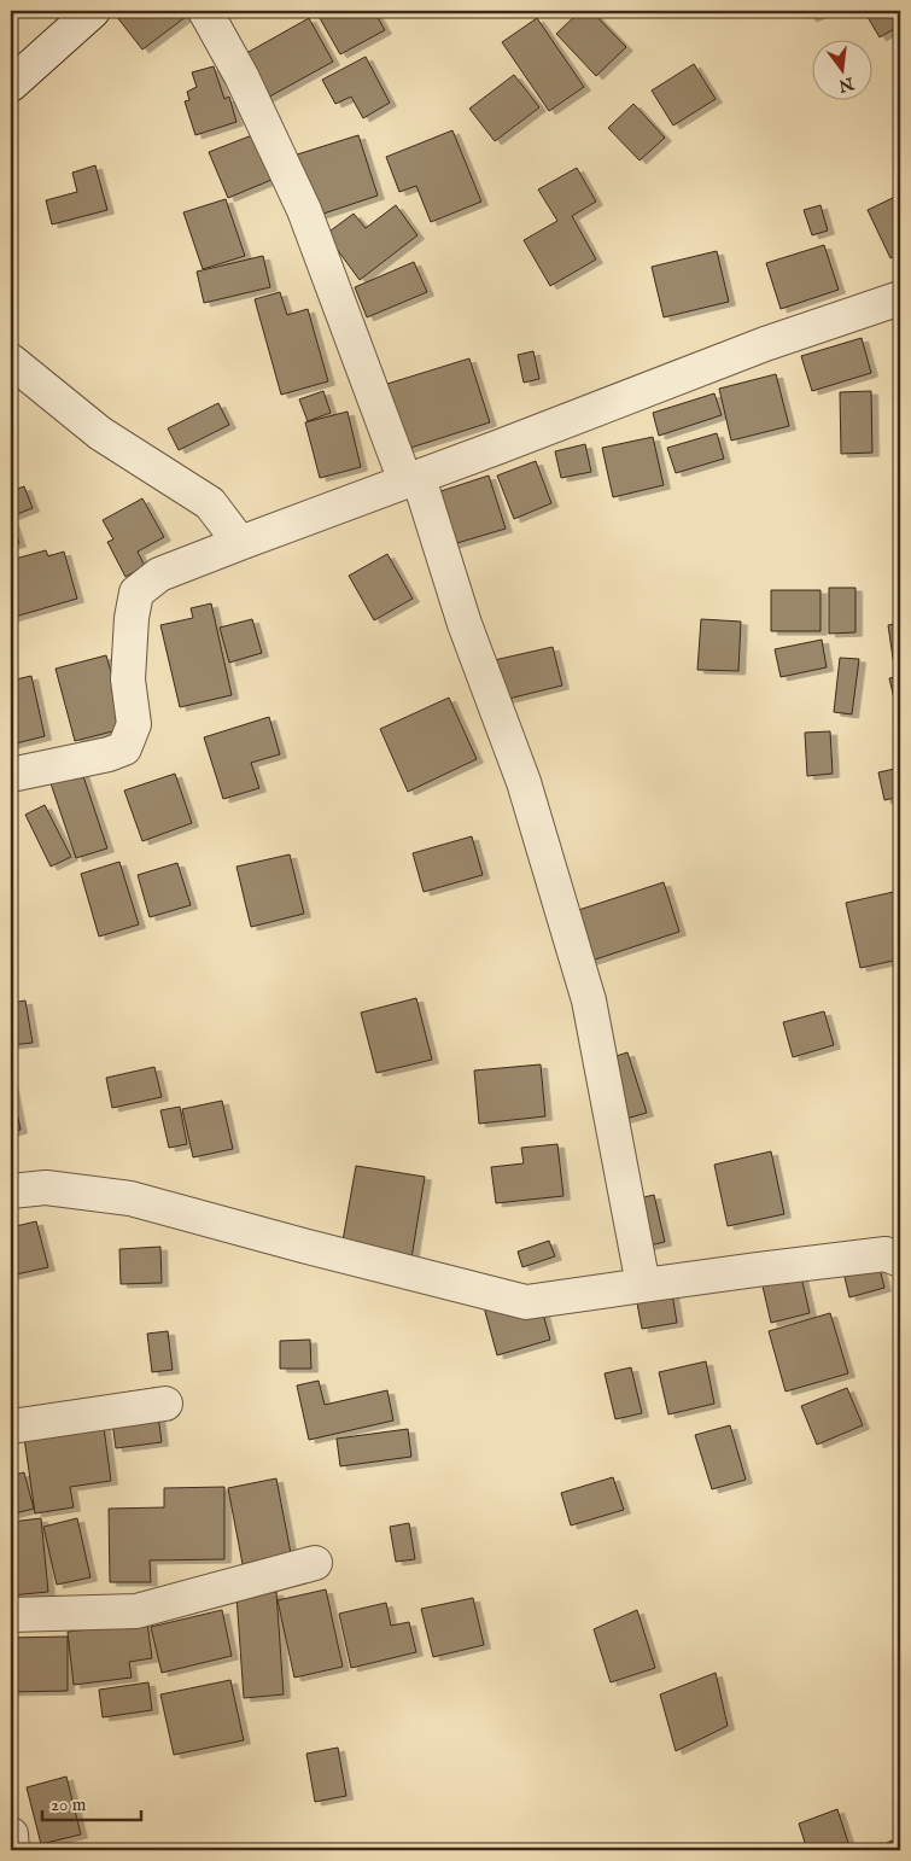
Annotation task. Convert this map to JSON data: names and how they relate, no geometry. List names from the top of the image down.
{
  "scale_bar": "20 m",
  "north": "bottom"
}
